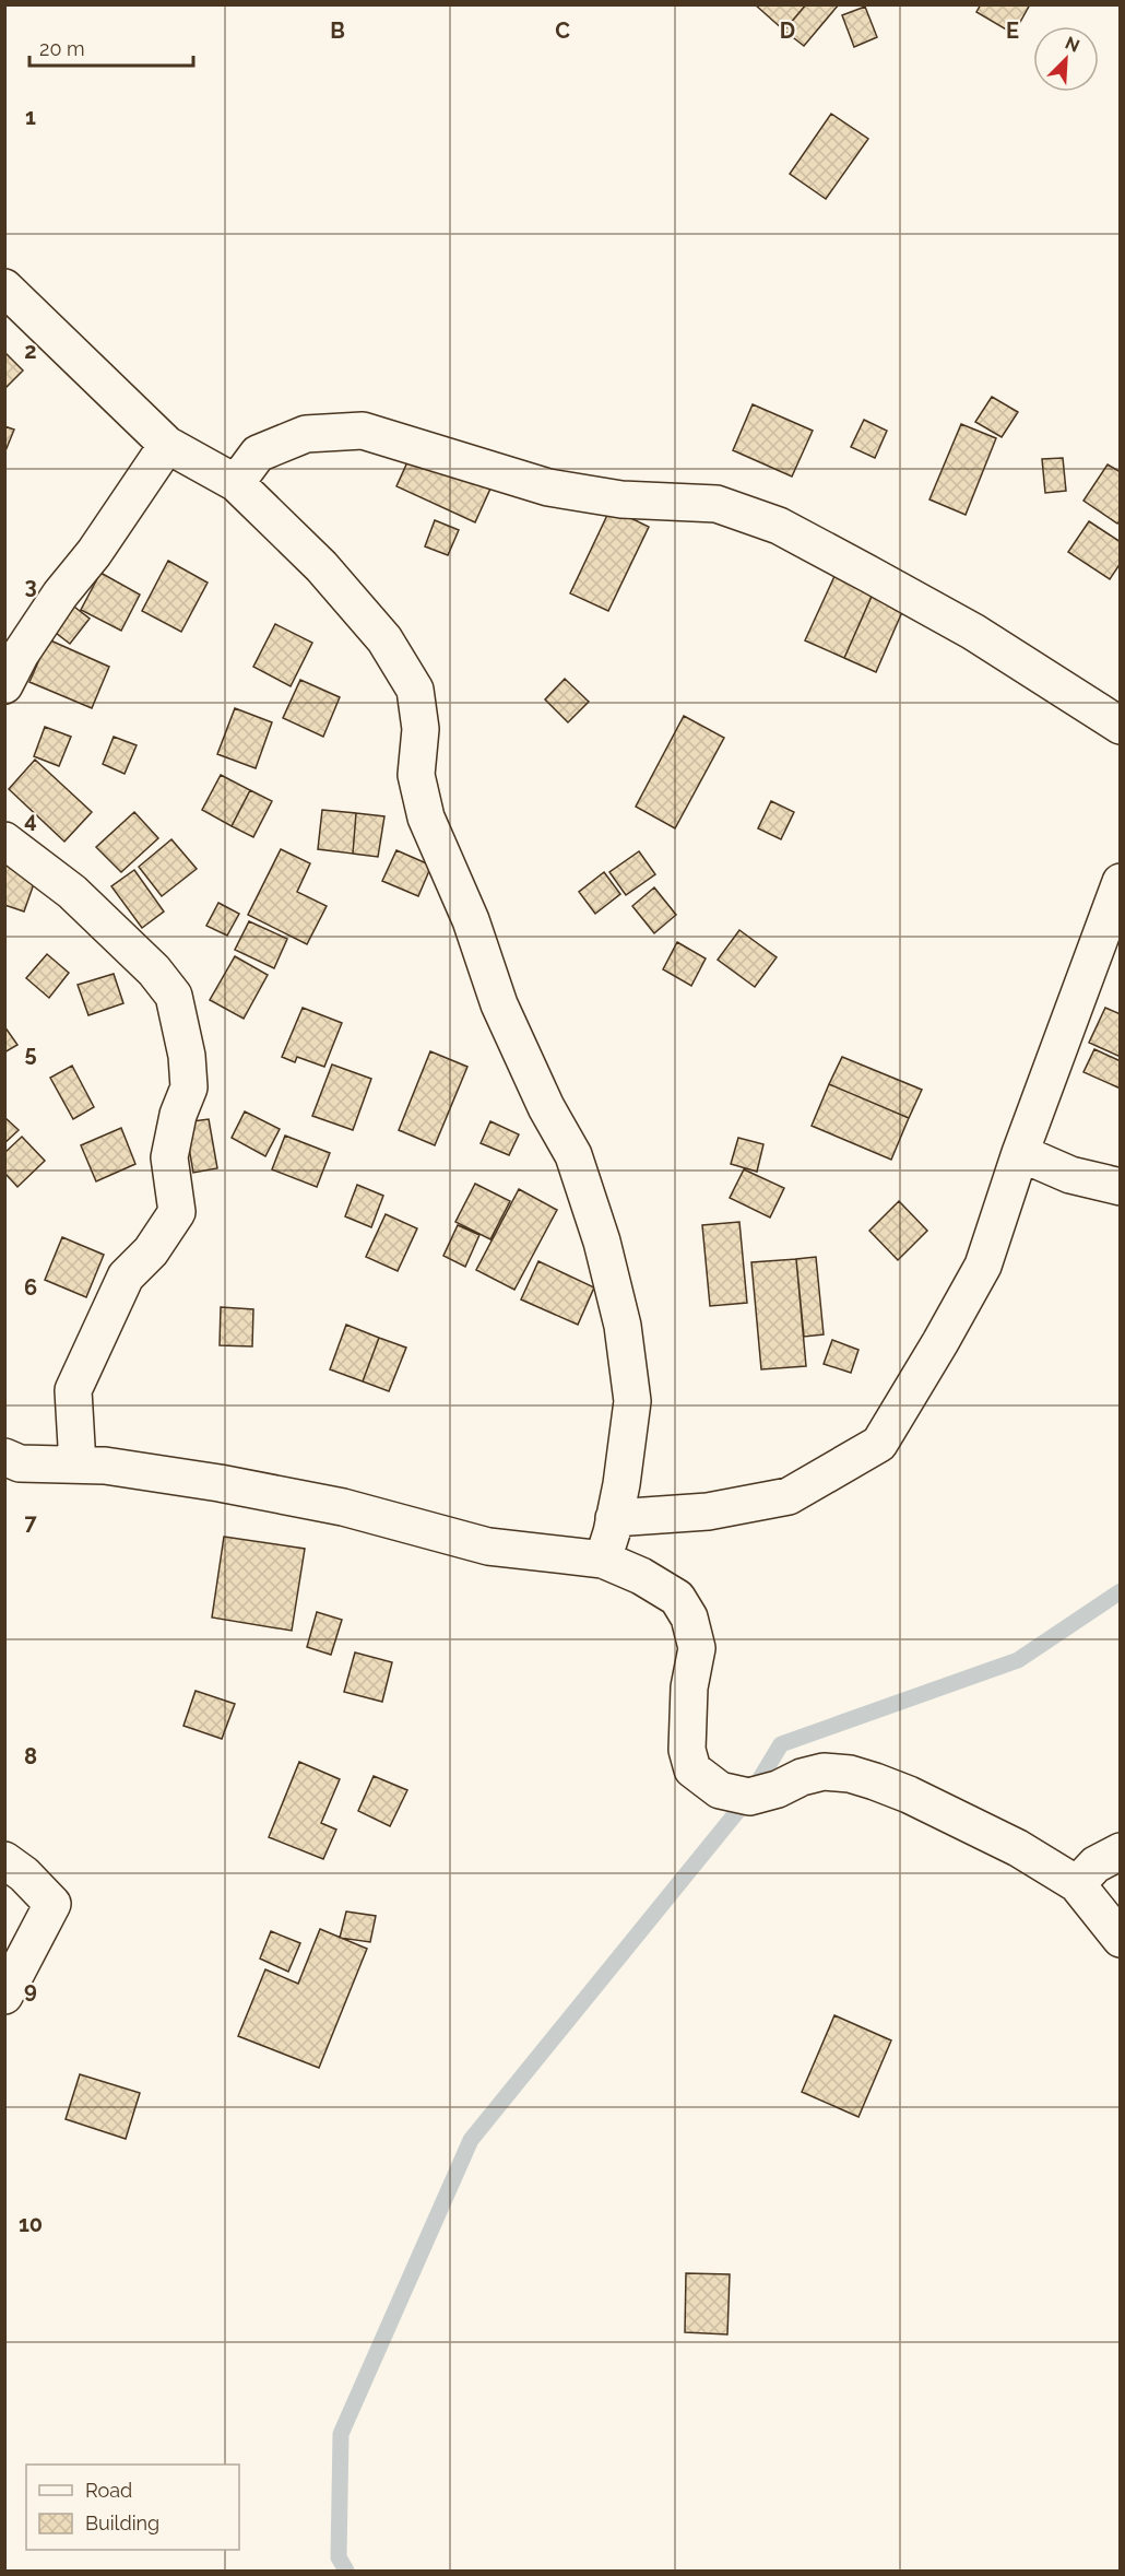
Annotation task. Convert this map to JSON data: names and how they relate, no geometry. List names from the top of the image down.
{
  "legend": ["Road", "Building"],
  "scale_bar": "20 m",
  "north": "top right",
  "grid": {
    "columns": [
      "B",
      "C",
      "D",
      "E"
    ],
    "rows": [
      "1",
      "2",
      "3",
      "4",
      "5",
      "6",
      "7",
      "8",
      "9",
      "10"
    ]
  }
}
